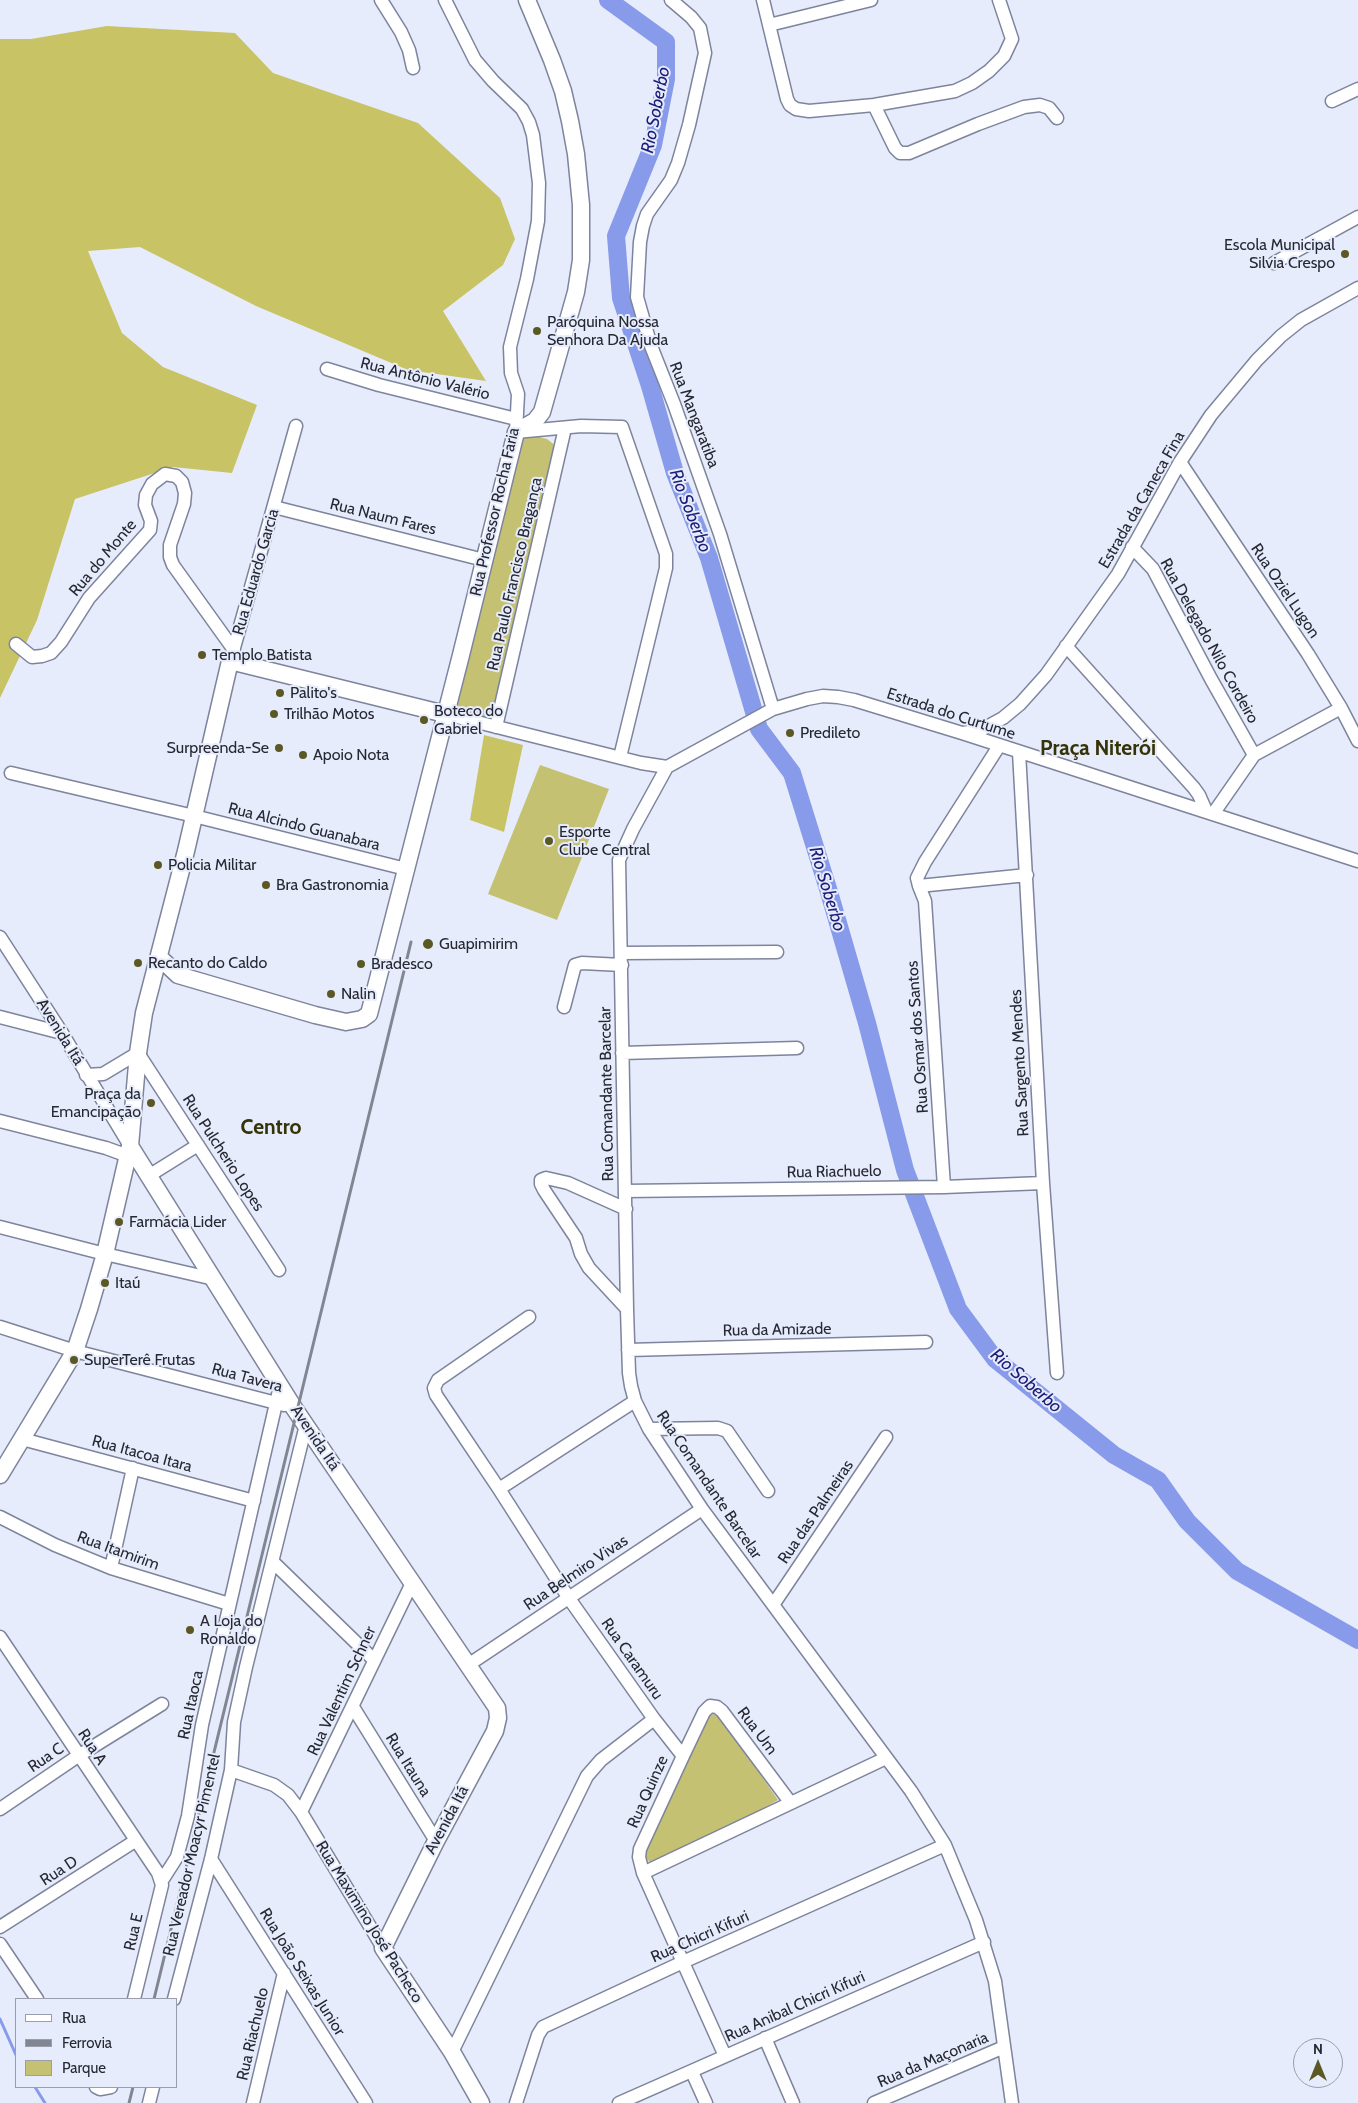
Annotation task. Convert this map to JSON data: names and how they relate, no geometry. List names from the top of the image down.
{
  "streets": {
    "main road": [
      "Rua Professor Rocha Faria",
      "Rua Eduardo Garcia",
      "Avenida Itá",
      "Rua Maximino José Pacheco"
    ],
    "street": [
      "Rua Antônio Valério",
      "Rua Mangaratiba",
      "Estrada da Caneca Fina",
      "Rua Naum Fares",
      "Rua do Monte",
      "Rua Paulo Francisco Bragança",
      "Rua Oziel Lugon",
      "Rua Delegado Nilo Cordeiro",
      "Estrada do Curtume",
      "Rua Alcindo Guanabara",
      "Rua Osmar dos Santos",
      "Rua Sargento Mendes",
      "Rua Comandante Barcelar",
      "Rua Pulcherio Lopes",
      "Rua Riachuelo",
      "Rua da Amizade",
      "Rua Tavera",
      "Rua Itacoa Itara",
      "Rua das Palmeiras",
      "Rua Itamirim",
      "Rua Belmiro Vivas",
      "Rua Caramuru",
      "Rua Valentim Schner",
      "Rua Itaoca",
      "Rua Um",
      "Rua A",
      "Rua C",
      "Rua Itauna",
      "Rua Quinze",
      "Rua Vereador Moacyr Pimentel",
      "Rua D",
      "Rua E",
      "Rua Chicri Kifuri",
      "Rua João Seixas Junior",
      "Rua Anibal Chicri Kifuri",
      "Rua da Maçonaria"
    ]
  },
  "crossings": [
    ["Rua Antônio Valério", "Rua Professor Rocha Faria"],
    ["Rua Antônio Valério", "Rua Paulo Francisco Bragança"],
    ["Rua Mangaratiba", "Estrada do Curtume"],
    ["Estrada da Caneca Fina", "Rua Oziel Lugon"],
    ["Estrada da Caneca Fina", "Rua Delegado Nilo Cordeiro"],
    ["Estrada da Caneca Fina", "Estrada do Curtume"],
    ["Rua Professor Rocha Faria", "Rua Naum Fares"],
    ["Rua Professor Rocha Faria", "Rua Alcindo Guanabara"],
    ["Rua Naum Fares", "Rua Eduardo Garcia"],
    ["Rua do Monte", "Rua Eduardo Garcia"],
    ["Rua Eduardo Garcia", "Rua Alcindo Guanabara"],
    ["Rua Eduardo Garcia", "Avenida Itá"],
    ["Rua Eduardo Garcia", "Rua Pulcherio Lopes"],
    ["Rua Eduardo Garcia", "Rua Tavera"],
    ["Rua Eduardo Garcia", "Rua Itacoa Itara"],
    ["Estrada do Curtume", "Rua Sargento Mendes"],
    ["Estrada do Curtume", "Rua Comandante Barcelar"],
    ["Avenida Itá", "Rua Tavera"],
    ["Avenida Itá", "Rua Belmiro Vivas"],
    ["Avenida Itá", "Rua Valentim Schner"],
    ["Avenida Itá", "Rua Itaoca"],
    ["Avenida Itá", "Rua Itauna"],
    ["Avenida Itá", "Rua Vereador Moacyr Pimentel"],
    ["Avenida Itá", "Rua Maximino José Pacheco"],
    ["Rua Osmar dos Santos", "Rua Riachuelo"],
    ["Rua Sargento Mendes", "Rua Riachuelo"],
    ["Rua Comandante Barcelar", "Rua Riachuelo"],
    ["Rua Comandante Barcelar", "Rua da Amizade"],
    ["Rua Comandante Barcelar", "Rua das Palmeiras"],
    ["Rua Comandante Barcelar", "Rua Belmiro Vivas"],
    ["Rua Comandante Barcelar", "Rua Chicri Kifuri"],
    ["Rua Comandante Barcelar", "Rua Anibal Chicri Kifuri"],
    ["Rua Comandante Barcelar", "Rua da Maçonaria"],
    ["Rua Riachuelo", "Rua João Seixas Junior"],
    ["Rua Tavera", "Rua Itaoca"],
    ["Rua Itacoa Itara", "Rua Itaoca"],
    ["Rua Itamirim", "Rua Itaoca"],
    ["Rua Belmiro Vivas", "Rua Caramuru"],
    ["Rua Caramuru", "Rua Quinze"],
    ["Rua Caramuru", "Rua Maximino José Pacheco"],
    ["Rua Valentim Schner", "Rua Itauna"],
    ["Rua Valentim Schner", "Rua Maximino José Pacheco"],
    ["Rua Itaoca", "Rua A"],
    ["Rua Itaoca", "Rua E"],
    ["Rua Um", "Rua Quinze"],
    ["Rua A", "Rua C"],
    ["Rua A", "Rua D"],
    ["Rua A", "Rua E"],
    ["Rua Vereador Moacyr Pimentel", "Rua Maximino José Pacheco"],
    ["Rua Vereador Moacyr Pimentel", "Rua João Seixas Junior"]
  ],
  "districts": ["Praça Niterói", "Centro"],
  "water": ["Rio Soberbo"],
  "places": [
    "Escola Municipal Silvia Crespo",
    "Paróquina Nossa Senhora Da Ajuda",
    "Templo Batista",
    "Palito's",
    "Trilhão Motos",
    "Boteco do Gabriel",
    "Predileto",
    "Surpreenda-Se",
    "Apoio Nota",
    "Esporte Clube Central",
    "Policia Militar",
    "Bra Gastronomia",
    "Guapimirim",
    "Recanto do Caldo",
    "Bradesco",
    "Nalin",
    "Praça da Emancipação",
    "Farmácia Lider",
    "Itaú",
    "SuperTerê Frutas",
    "A Loja do Ronaldo"
  ],
  "legend": ["Rua", "Ferrovia", "Parque"],
  "north": "top"
}
